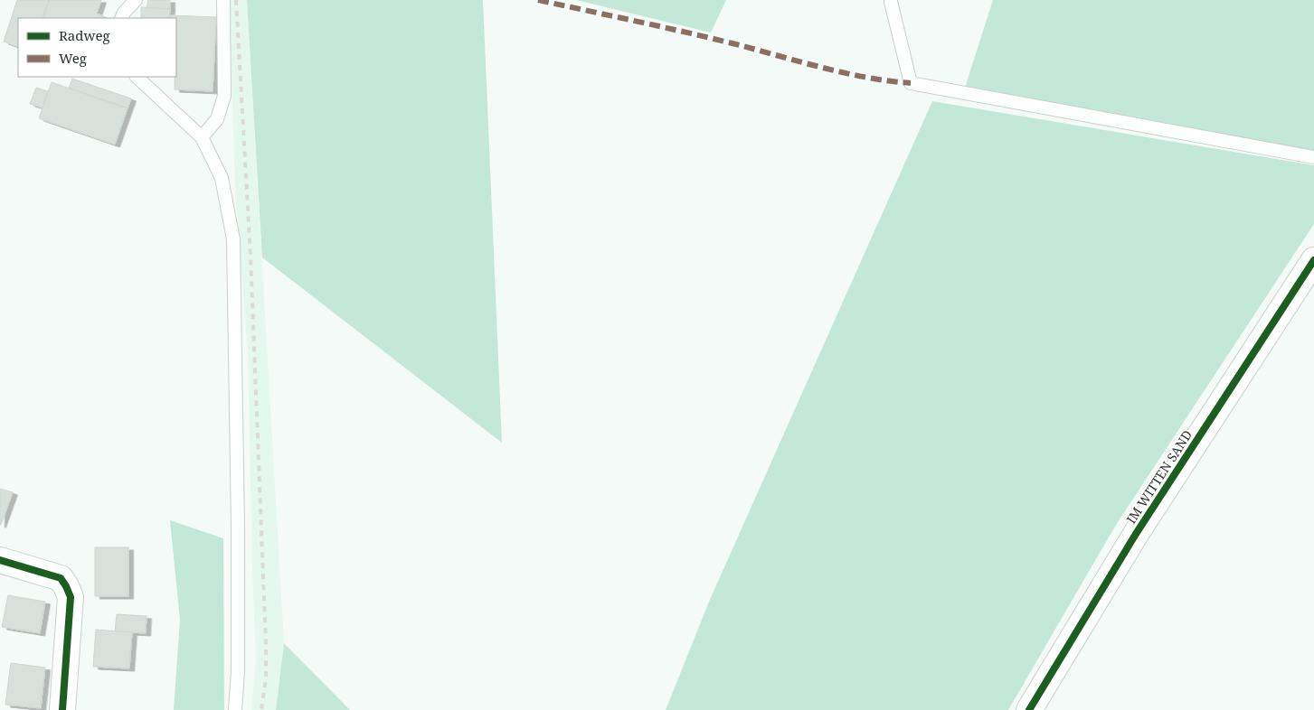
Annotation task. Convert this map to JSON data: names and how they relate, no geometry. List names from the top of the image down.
{
  "streets": {
    "street": ["IM WITTEN SAND"]
  },
  "legend": ["Radweg", "Weg"]
}
